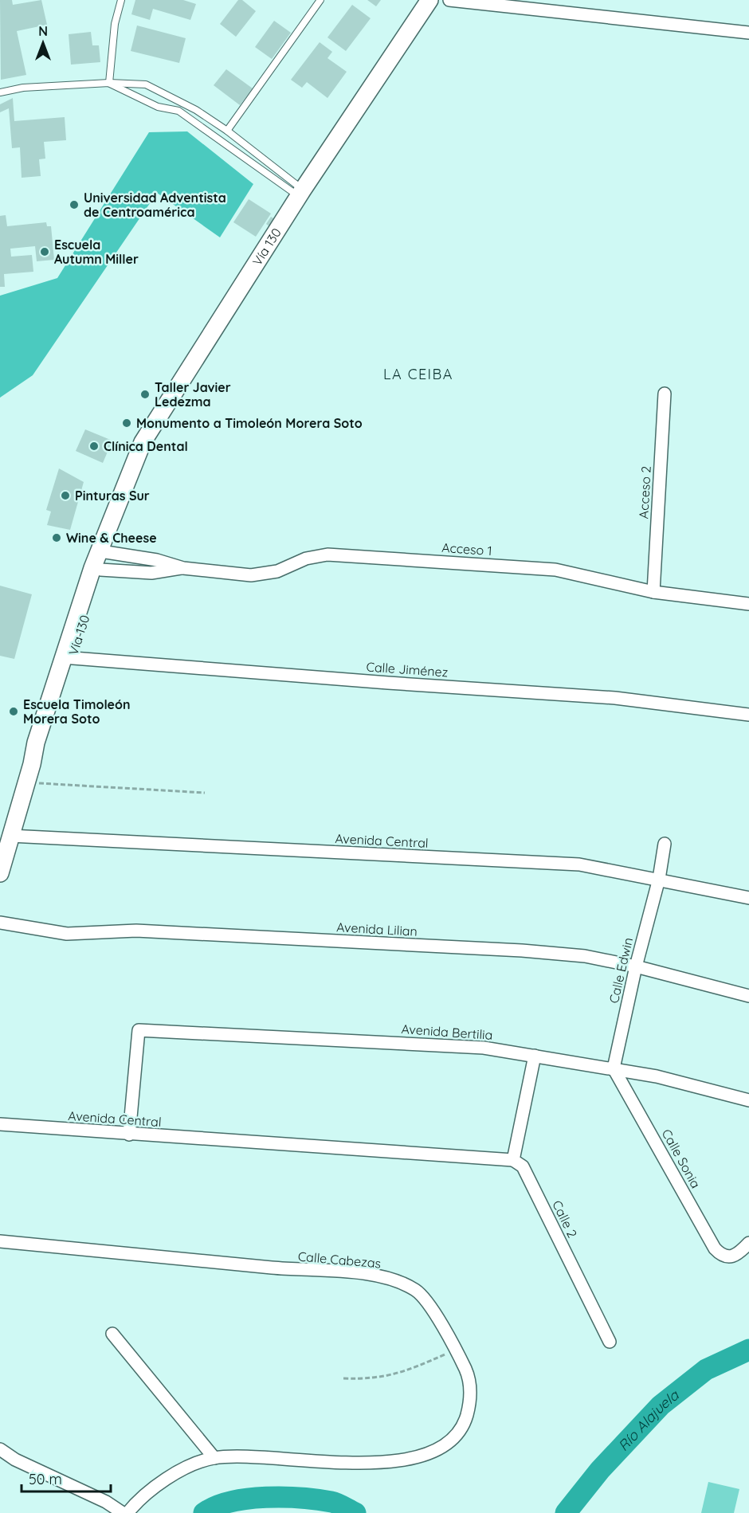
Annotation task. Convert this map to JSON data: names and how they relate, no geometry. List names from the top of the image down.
{
  "streets": {
    "main road": ["Vía 130"],
    "street": [
      "Acceso 2",
      "Acceso 1",
      "Calle Jiménez",
      "Avenida Central",
      "Avenida Lilian",
      "Calle Edwin",
      "Avenida Bertilia",
      "Calle Sonia",
      "Calle 2",
      "Calle Cabezas"
    ]
  },
  "crossings": [
    ["Vía 130", "Acceso 1"],
    ["Vía 130", "Calle Jiménez"],
    ["Vía 130", "Avenida Central"],
    ["Acceso 2", "Acceso 1"],
    ["Avenida Central", "Calle Edwin"],
    ["Avenida Central", "Avenida Bertilia"],
    ["Avenida Central", "Calle 2"],
    ["Avenida Lilian", "Calle Edwin"],
    ["Calle Edwin", "Avenida Bertilia"],
    ["Calle Edwin", "Calle Sonia"],
    ["Avenida Bertilia", "Calle Sonia"]
  ],
  "districts": ["LA CEIBA"],
  "water": ["Río Alajuela"],
  "places": [
    "Universidad Adventista de Centroamérica",
    "Escuela Autumn Miller",
    "Taller Javier Ledezma",
    "Monumento a Timoleón Morera Soto",
    "Clínica Dental",
    "Pinturas Sur",
    "Wine & Cheese",
    "Escuela Timoleón Morera Soto"
  ],
  "scale_bar": "50 m",
  "north": "top"
}
